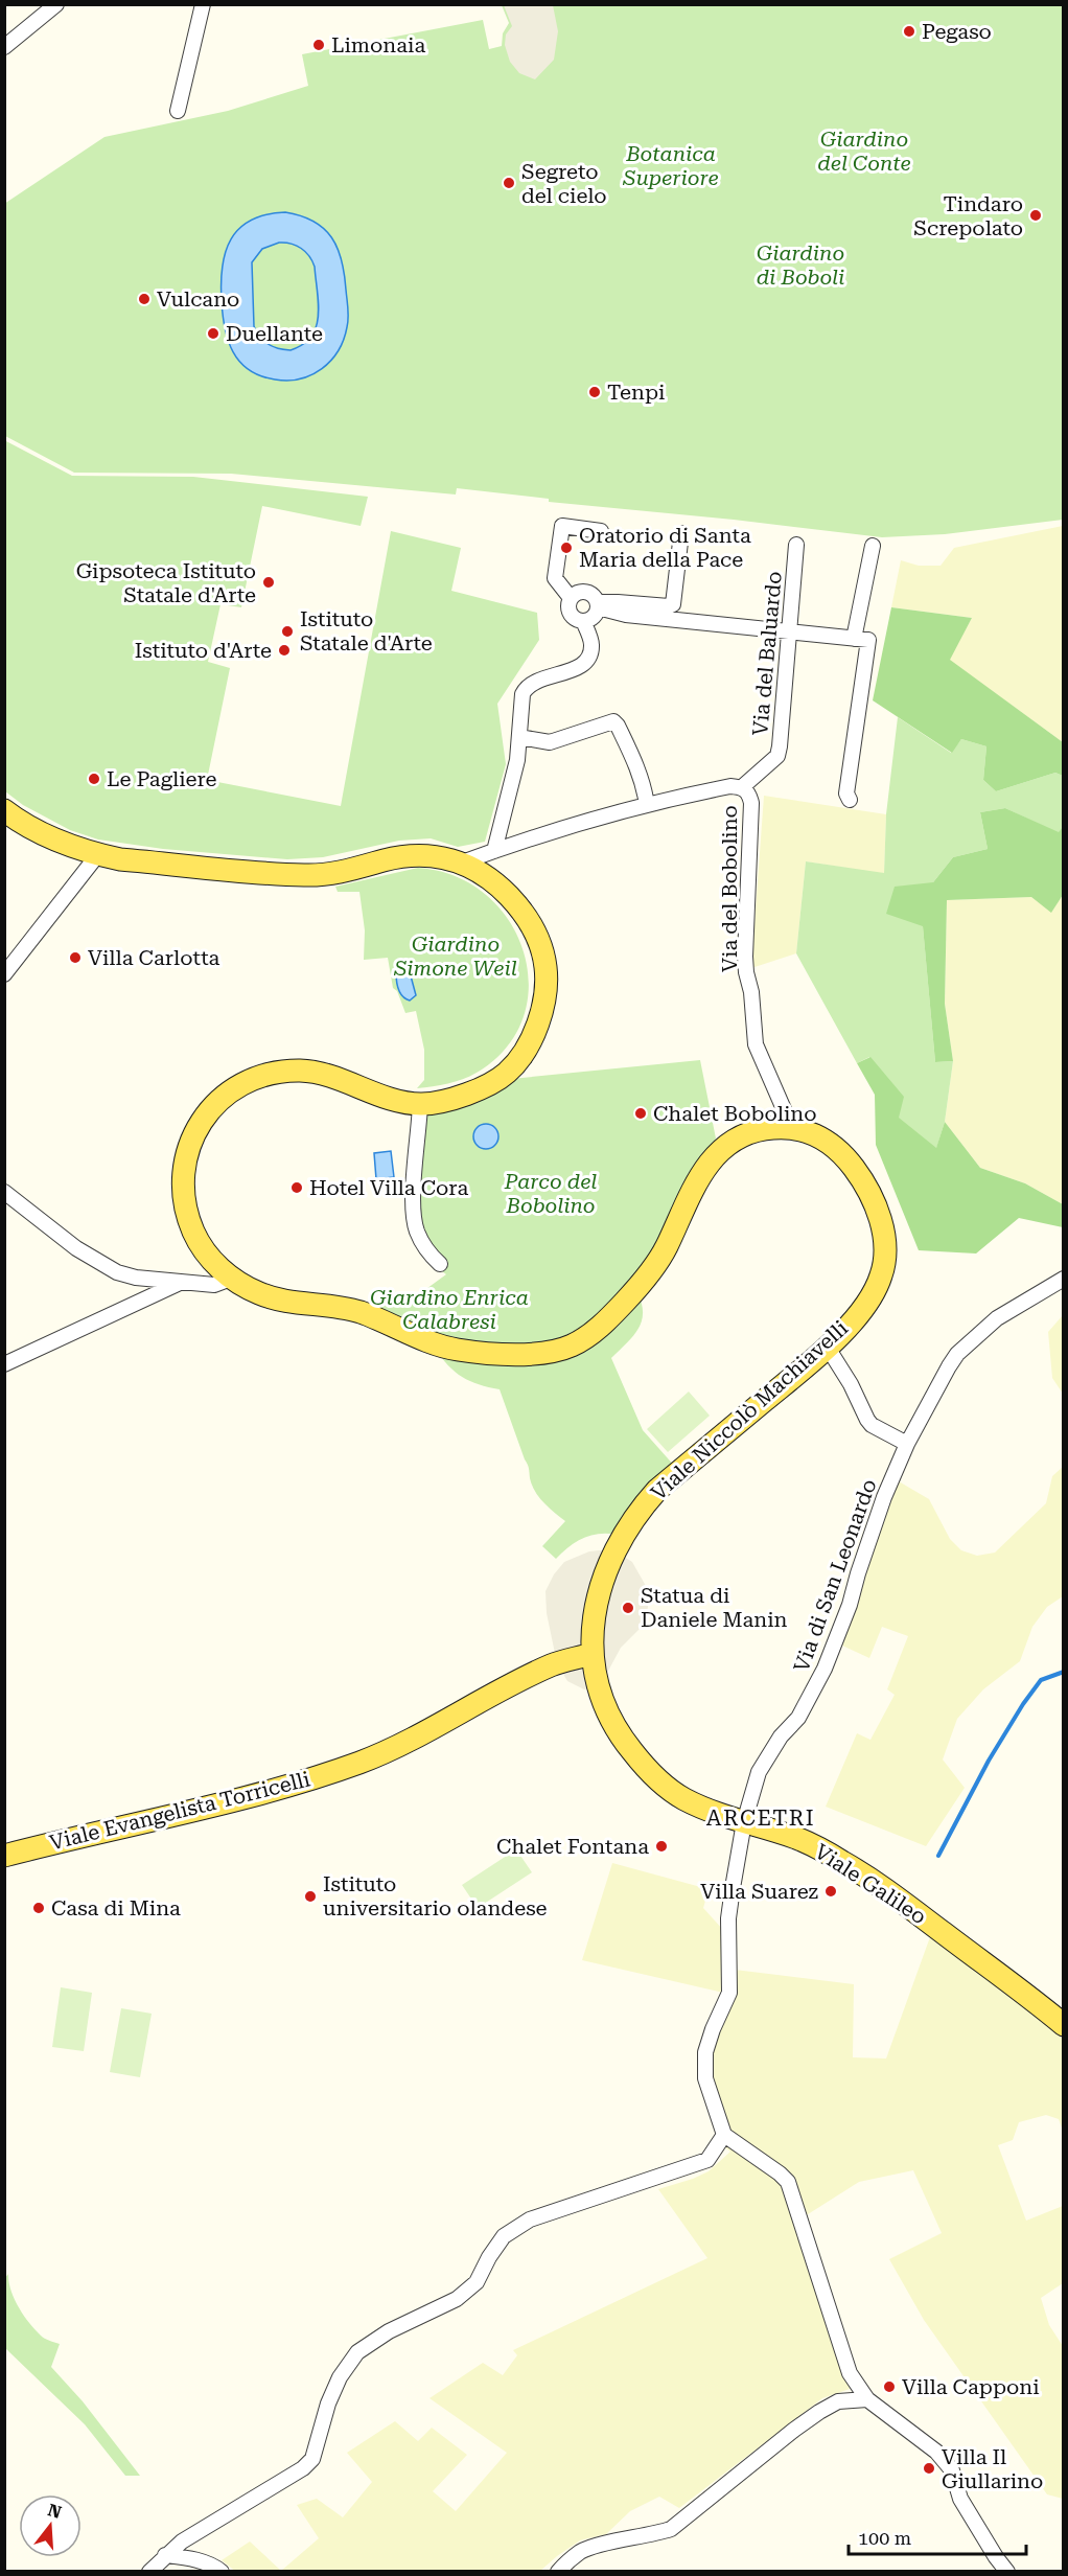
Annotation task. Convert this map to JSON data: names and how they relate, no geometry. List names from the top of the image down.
{
  "streets": {
    "main road": ["Viale Niccolò Machiavelli", "Viale Evangelista Torricelli", "Viale Galileo"],
    "street": ["Via del Baluardo", "Via del Bobolino", "Via di San Leonardo"]
  },
  "crossings": [
    ["Via del Baluardo", "Via del Bobolino"],
    ["Via del Bobolino", "Viale Niccolò Machiavelli"],
    ["Viale Niccolò Machiavelli", "Viale Evangelista Torricelli"],
    ["Viale Niccolò Machiavelli", "Viale Galileo"],
    ["Via di San Leonardo", "Viale Galileo"],
    ["Viale Evangelista Torricelli", "Viale Galileo"]
  ],
  "districts": ["ARCETRI"],
  "parks": [
    "Giardino del Conte",
    "Botanica Superiore",
    "Giardino di Boboli",
    "Giardino Simone Weil",
    "Parco del Bobolino",
    "Giardino Enrica Calabresi"
  ],
  "places": [
    "Pegaso",
    "Limonaia",
    "Segreto del cielo",
    "Tindaro Screpolato",
    "Vulcano",
    "Duellante",
    "Tenpi",
    "Oratorio di Santa Maria della Pace",
    "Gipsoteca Istituto Statale d'Arte",
    "Istituto Statale d'Arte",
    "Istituto d'Arte",
    "Le Pagliere",
    "Villa Carlotta",
    "Chalet Bobolino",
    "Hotel Villa Cora",
    "Statua di Daniele Manin",
    "Chalet Fontana",
    "Villa Suarez",
    "Istituto universitario olandese",
    "Casa di Mina",
    "Villa Capponi",
    "Villa Il Giullarino"
  ],
  "scale_bar": "100 m",
  "north": "top"
}
